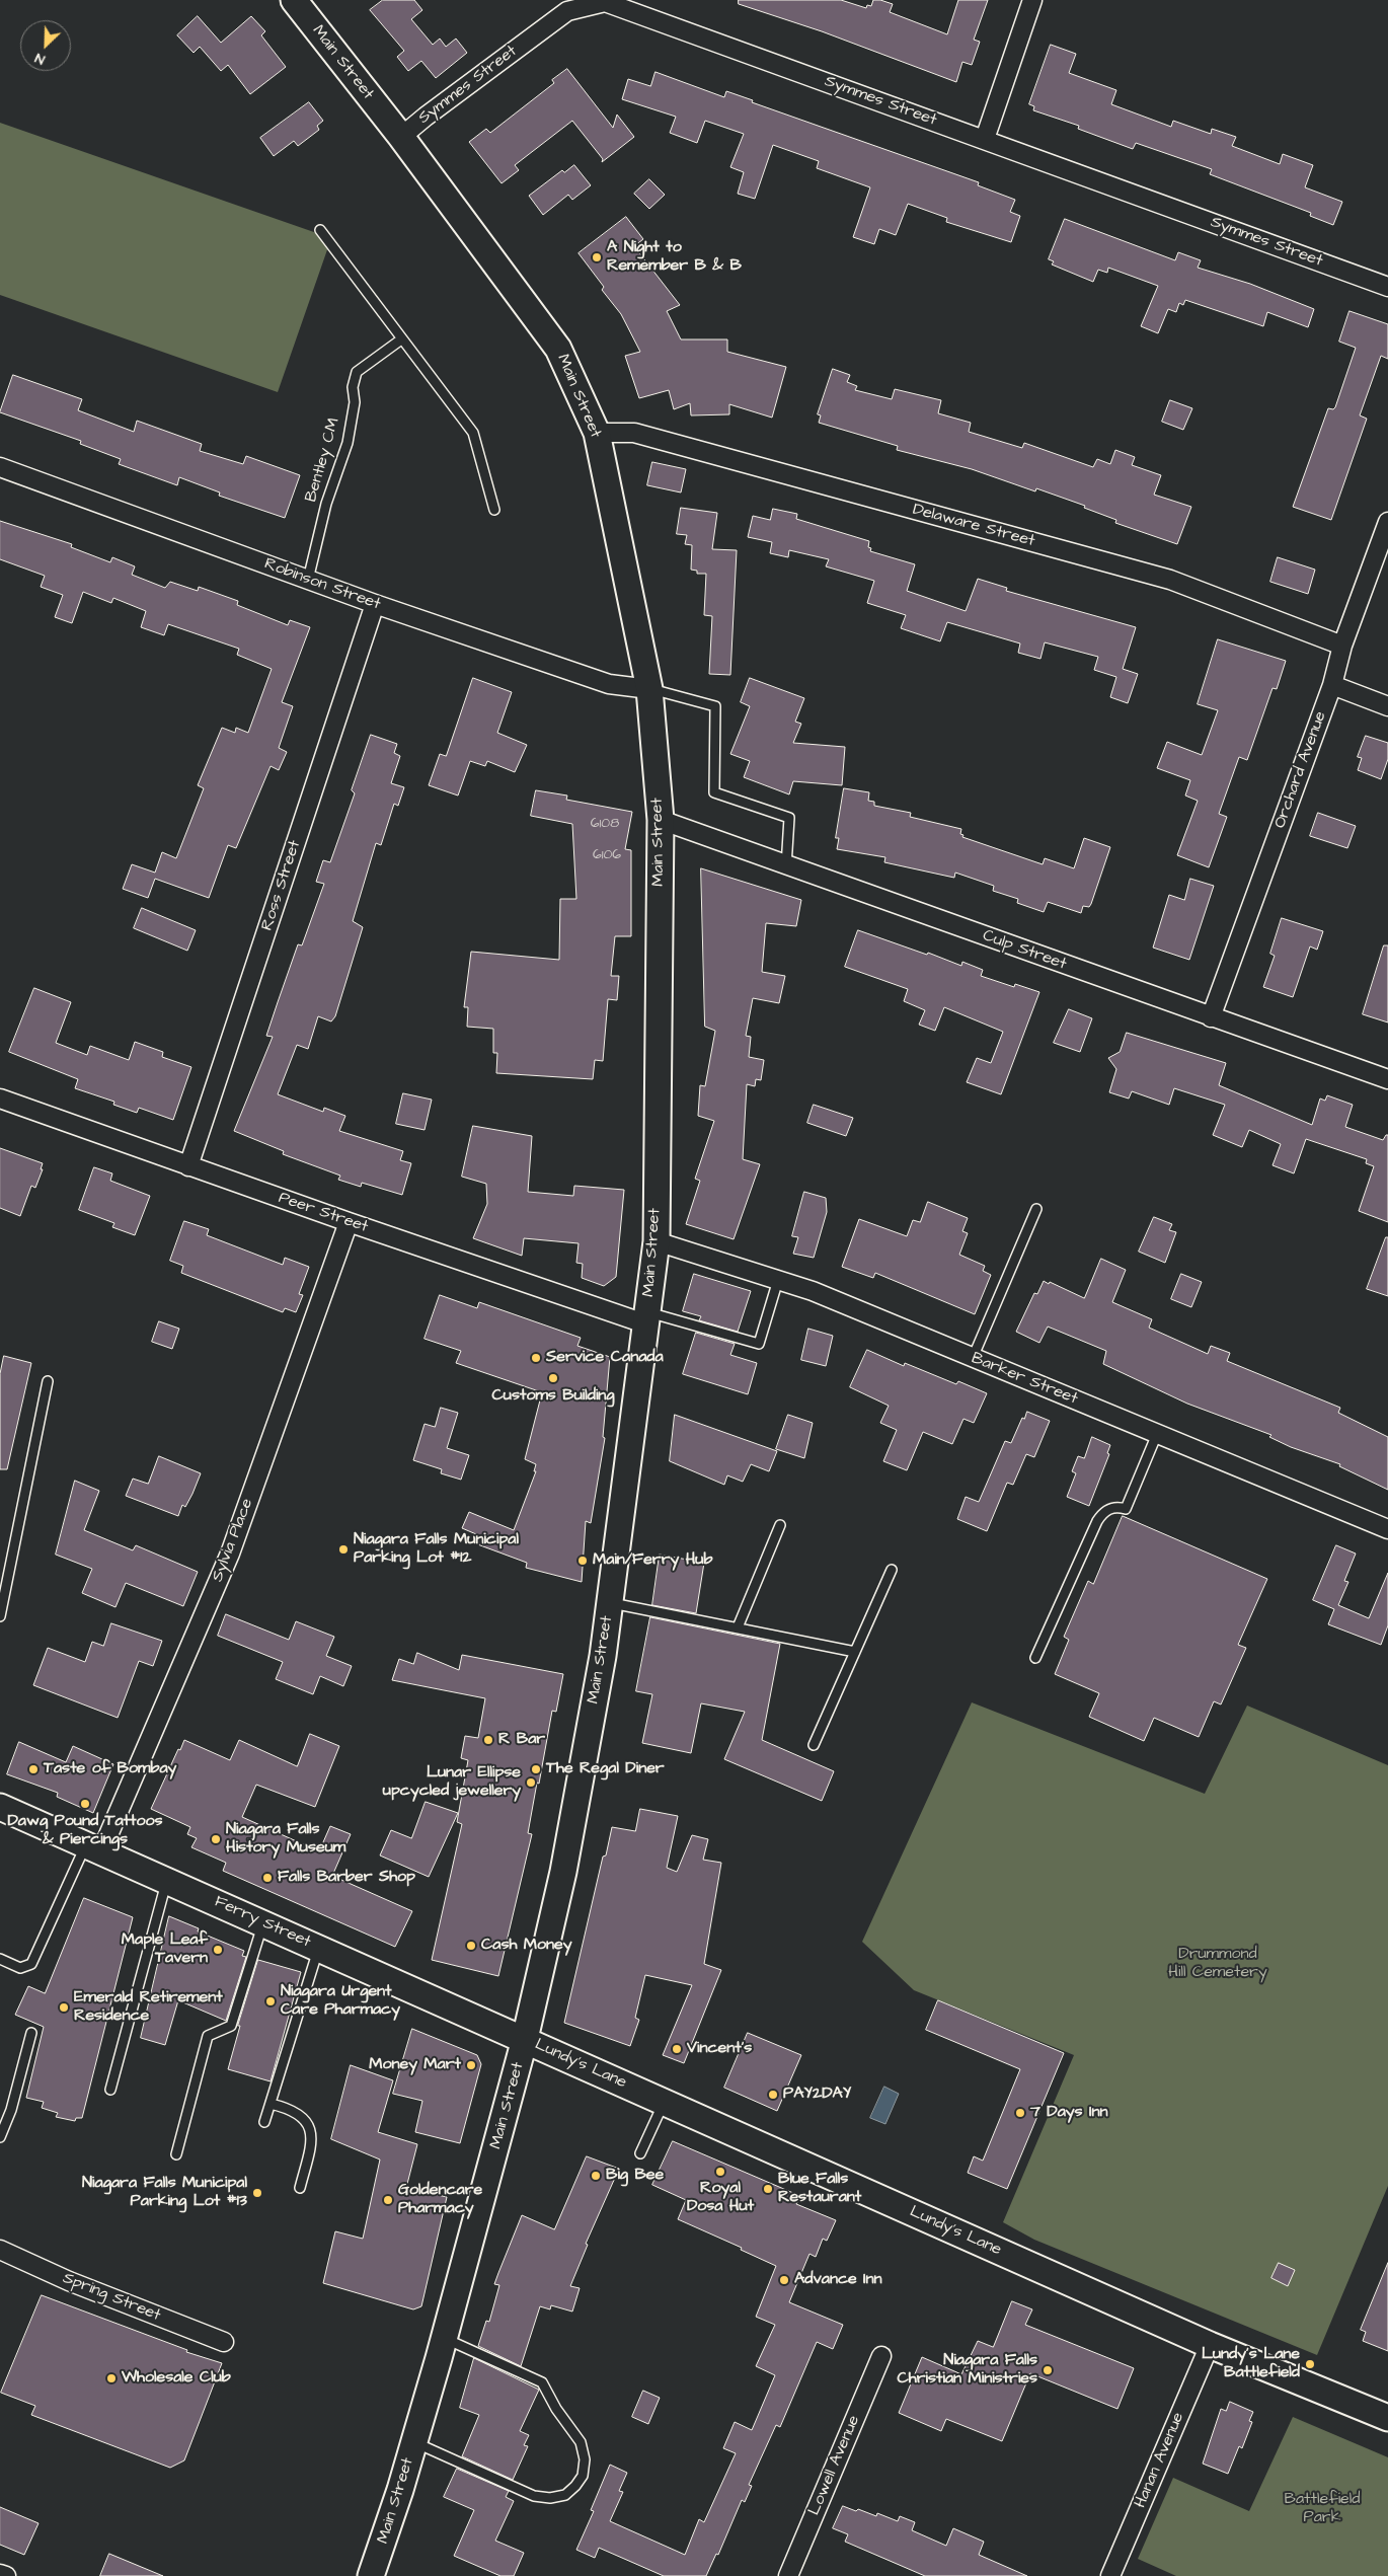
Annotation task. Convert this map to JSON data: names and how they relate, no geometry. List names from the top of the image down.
{
  "streets": {
    "street": [
      "Main Street",
      "Symmes Street",
      "Delaware Street",
      "Robinson Street",
      "Orchard Avenue",
      "Ross Street",
      "Culp Street",
      "Peer Street",
      "Barker Street",
      "Sylvia Place",
      "Ferry Street",
      "Lundy's Lane",
      "Spring Street",
      "Hanan Avenue",
      "Lowell Avenue"
    ],
    "lane": ["Bentley CM"]
  },
  "crossings": [
    ["Main Street", "Symmes Street"],
    ["Main Street", "Delaware Street"],
    ["Main Street", "Robinson Street"],
    ["Main Street", "Culp Street"],
    ["Main Street", "Peer Street"],
    ["Main Street", "Barker Street"],
    ["Main Street", "Ferry Street"],
    ["Main Street", "Lundy's Lane"],
    ["Bentley CM", "Robinson Street"],
    ["Delaware Street", "Orchard Avenue"],
    ["Robinson Street", "Ross Street"],
    ["Orchard Avenue", "Culp Street"],
    ["Ross Street", "Peer Street"],
    ["Peer Street", "Sylvia Place"],
    ["Sylvia Place", "Ferry Street"],
    ["Ferry Street", "Lundy's Lane"],
    ["Lundy's Lane", "Hanan Avenue"]
  ],
  "parks": ["Drummond Hill Cemetery", "Battlefield Park"],
  "places": [
    "A Night to Remember B & B",
    "Service Canada",
    "Customs Building",
    "Niagara Falls Municipal Parking Lot #12",
    "Main/Ferry Hub",
    "R Bar",
    "Taste of Bombay",
    "The Regal Diner",
    "Lunar Ellipse upcycled jewellery",
    "Dawg Pound Tattoos & Piercings",
    "Niagara Falls History Museum",
    "Falls Barber Shop",
    "Cash Money",
    "Maple Leaf Tavern",
    "Niagara Urgent Care Pharmacy",
    "Emerald Retirement Residence",
    "Vincent's",
    "Money Mart",
    "PAY2DAY",
    "7 Days Inn",
    "Royal Dosa Hut",
    "Big Bee",
    "Blue Falls Restaurant",
    "Niagara Falls Municipal Parking Lot #13",
    "Goldencare Pharmacy",
    "Advance Inn",
    "Lundy's Lane Battlefield",
    "Niagara Falls Christian Ministries",
    "Wholesale Club"
  ],
  "house_numbers": ["6108", "6106"],
  "north": "bottom left"
}
